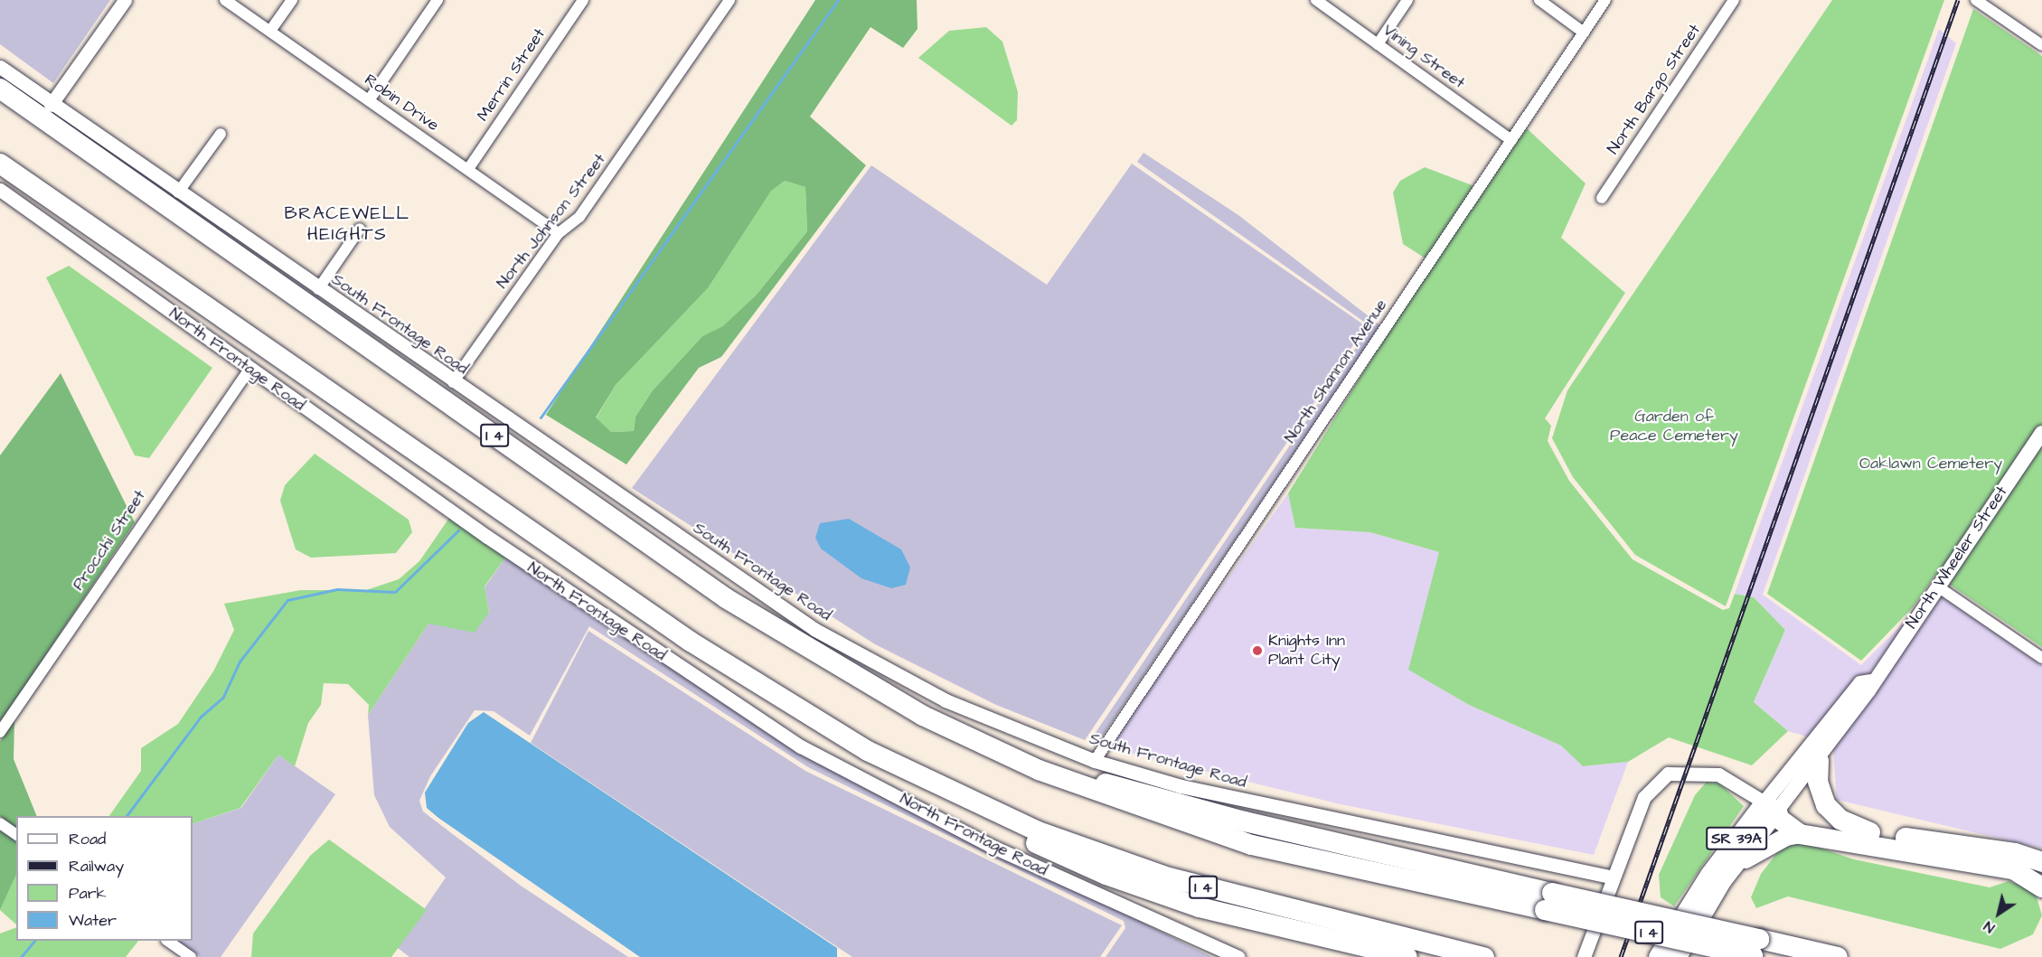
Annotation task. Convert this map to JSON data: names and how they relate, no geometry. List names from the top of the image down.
{
  "streets": {
    "highway": ["I 4"],
    "main road": ["North Wheeler Street", "SR 39A"],
    "street": [
      "Vining Street",
      "Merrin Street",
      "North Bargo Street",
      "Robin Drive",
      "North Johnson Street",
      "South Frontage Road",
      "North Frontage Road",
      "North Shannon Avenue",
      "Procchi Street"
    ]
  },
  "crossings": [
    ["Vining Street", "North Shannon Avenue"],
    ["Merrin Street", "Robin Drive"],
    ["Robin Drive", "North Johnson Street"],
    ["North Johnson Street", "South Frontage Road"],
    ["South Frontage Road", "North Shannon Avenue"],
    ["North Frontage Road", "Procchi Street"]
  ],
  "districts": ["BRACEWELL HEIGHTS"],
  "parks": ["Garden of Peace Cemetery", "Oaklawn Cemetery"],
  "places": ["Knights Inn Plant City"],
  "legend": [
    "Road",
    "Railway",
    "Park",
    "Water"
  ],
  "north": "bottom left"
}
